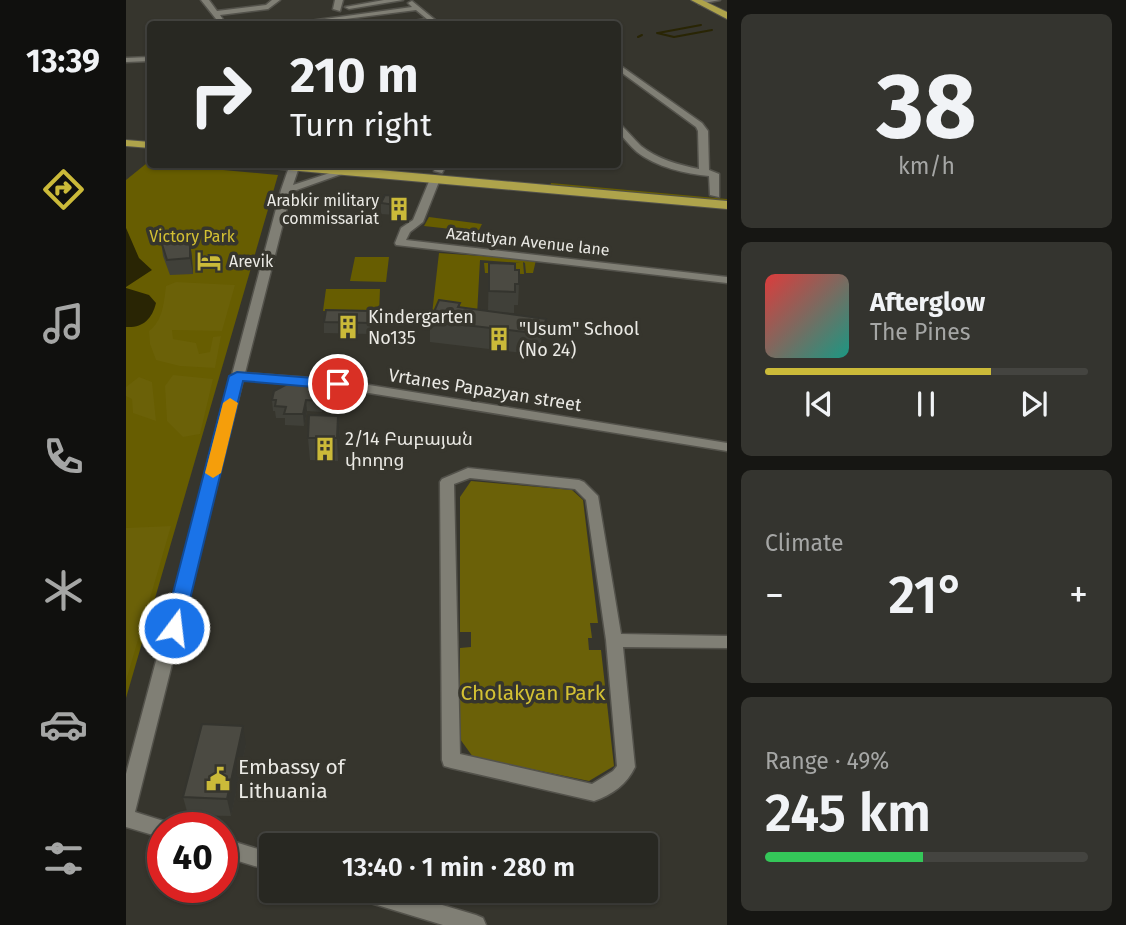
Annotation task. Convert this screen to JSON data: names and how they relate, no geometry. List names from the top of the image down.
{
  "streets": {
    "street": ["Azatutyan Avenue lane", "Vrtanes Papazyan street"]
  },
  "parks": ["Victory Park", "Cholakyan Park"],
  "places": {
    "building": [
      "Arabkir military commissariat",
      "Kindergarten No135",
      "\"Usum\" School (No 24)",
      "2/14 Բաբայան փողոց"
    ],
    "hotel": ["Arevik"],
    "public building": ["Embassy of Lithuania"]
  },
  "page": {
    "tabs": "13:39",
    "tile": [
      ["38", "km/h"],
      "Climate",
      ["Range · 49%", "245 km"]
    ],
    "turn": ["210 m", "Turn right"],
    "song": ["Afterglow", "The Pines"],
    "heat": ["−", "21°", "+"],
    "limit": "40",
    "trip": "13:40 · 1 min · 280 m"
  }
}
